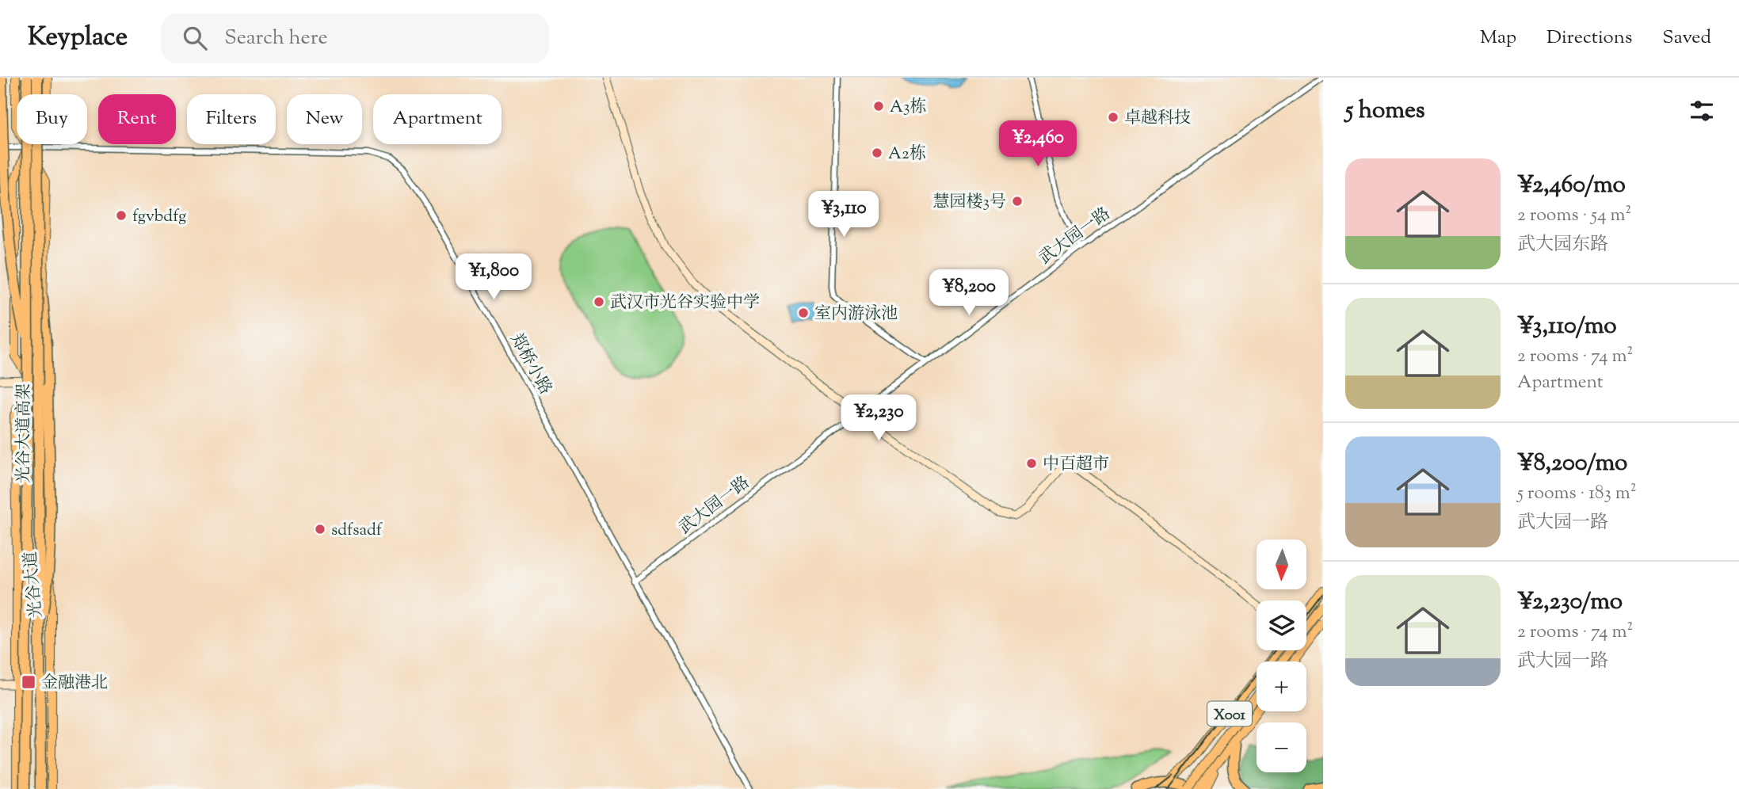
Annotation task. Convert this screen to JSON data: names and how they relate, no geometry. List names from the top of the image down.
{
  "streets": {
    "highway": ["光谷大道高架"],
    "main road": ["光谷大道", "X001"],
    "street": ["武大园一路", "郑桥小路"]
  },
  "crossings": [
    ["武大园一路", "郑桥小路"],
    ["郑桥小路", "光谷大道"]
  ],
  "places": {
    "other": [
      "A3栋",
      "卓越科技",
      "A2栋",
      "慧园楼3号",
      "fgvbdfg",
      "武汉市光谷实验中学",
      "室内游泳池",
      "中百超市",
      "sdfsadf"
    ],
    "transit": ["金融港北"]
  },
  "north": "bottom",
  "page": {
    "header": "Keyplace",
    "search": "Search here",
    "nav": ["Map", "Directions", "Saved"],
    "heading": "5 homes",
    "chip": [
      "Buy",
      "Rent",
      "Filters",
      "New",
      "Apartment"
    ],
    "price": [
      "¥2,460",
      "¥3,110",
      "¥1,800",
      "¥8,200",
      "¥2,230"
    ],
    "list": [
      {
        "name": "¥2,460/mo",
        "note": "2 rooms · 54 m² · 武大园东路"
      },
      {
        "name": "¥3,110/mo",
        "note": "2 rooms · 74 m² · Apartment"
      },
      {
        "name": "¥8,200/mo",
        "note": "5 rooms · 183 m² · 武大园一路"
      },
      {
        "name": "¥2,230/mo",
        "note": "2 rooms · 74 m² · 武大园一路"
      }
    ],
    "map_buttons": ["+", "−"]
  }
}
